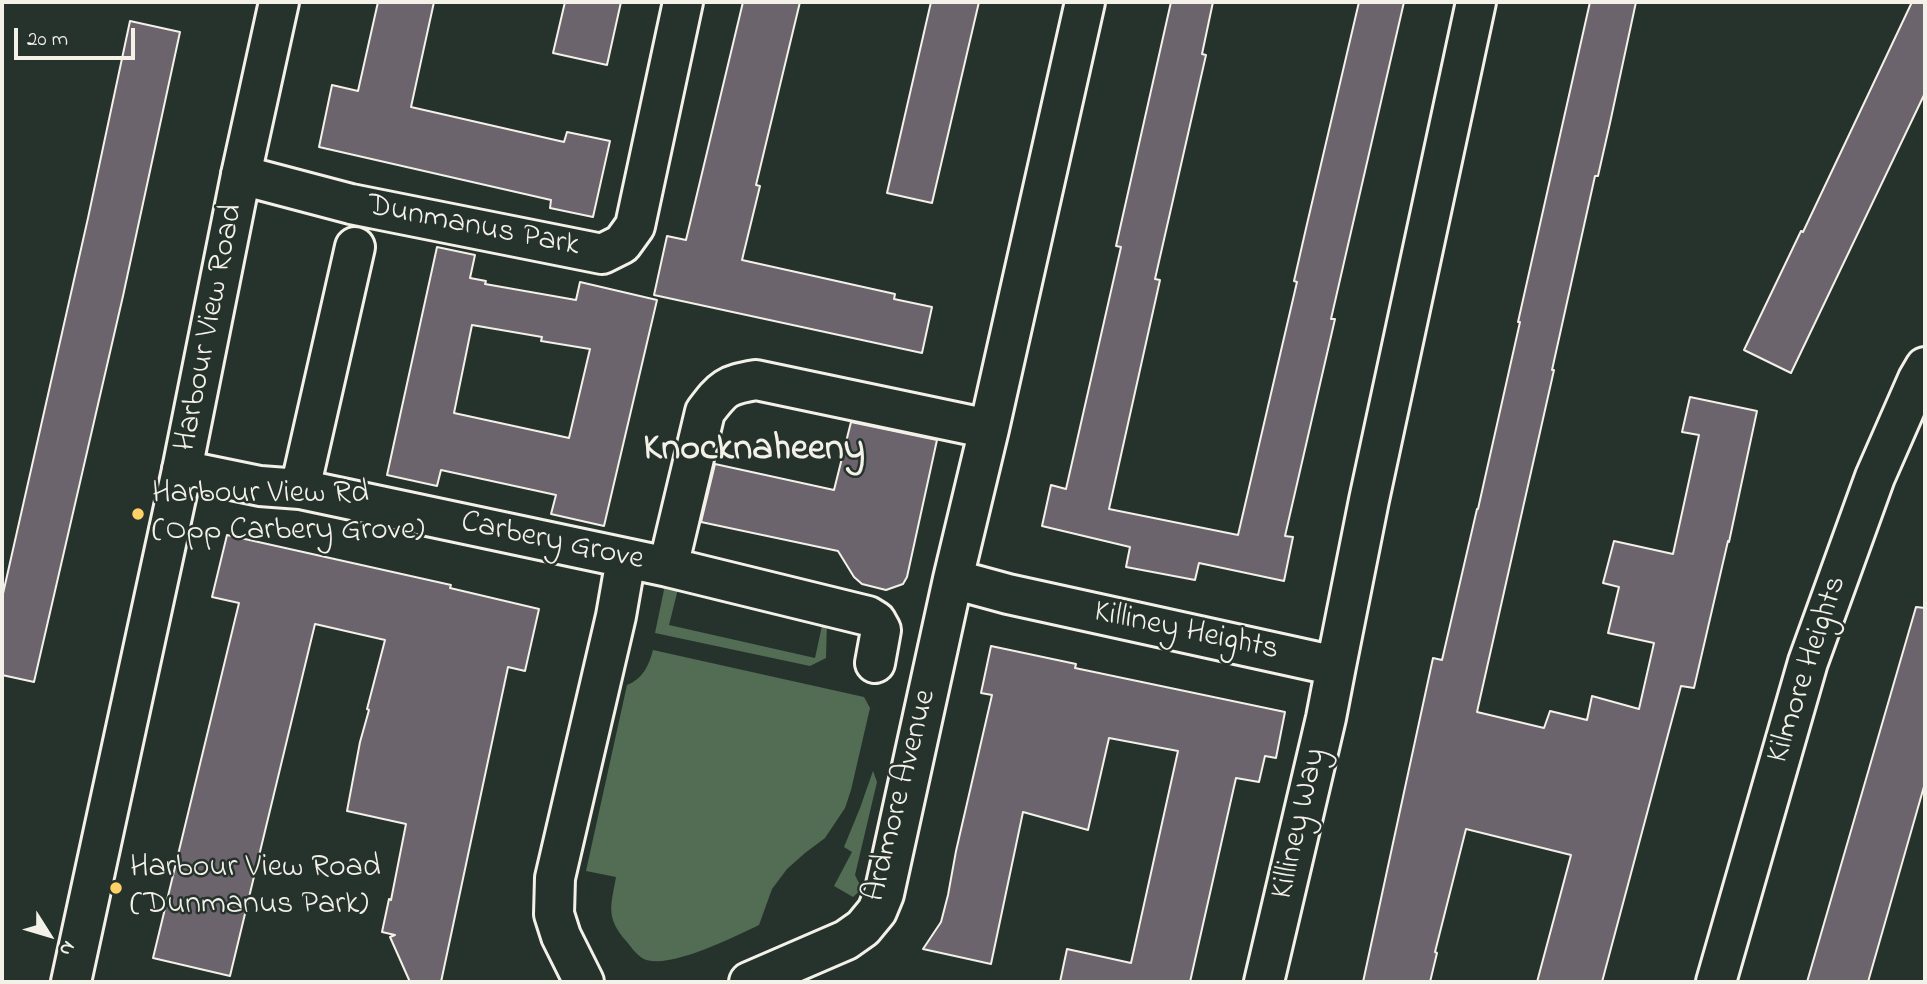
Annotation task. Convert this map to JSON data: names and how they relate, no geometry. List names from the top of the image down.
{
  "streets": {
    "street": [
      "Dunmanus Park",
      "Harbour View Road",
      "Carbery Grove",
      "Killiney Heights",
      "Kilmore Heights",
      "Ardmore Avenue",
      "Killiney Way"
    ]
  },
  "crossings": [
    ["Dunmanus Park", "Harbour View Road"],
    ["Dunmanus Park", "Carbery Grove"],
    ["Harbour View Road", "Carbery Grove"],
    ["Killiney Heights", "Ardmore Avenue"],
    ["Killiney Heights", "Killiney Way"]
  ],
  "districts": ["Knocknaheeny"],
  "places": ["Harbour View Rd (Opp Carbery Grove)", "Harbour View Road (Dunmanus Park)"],
  "scale_bar": "20 m",
  "north": "bottom right"
}
